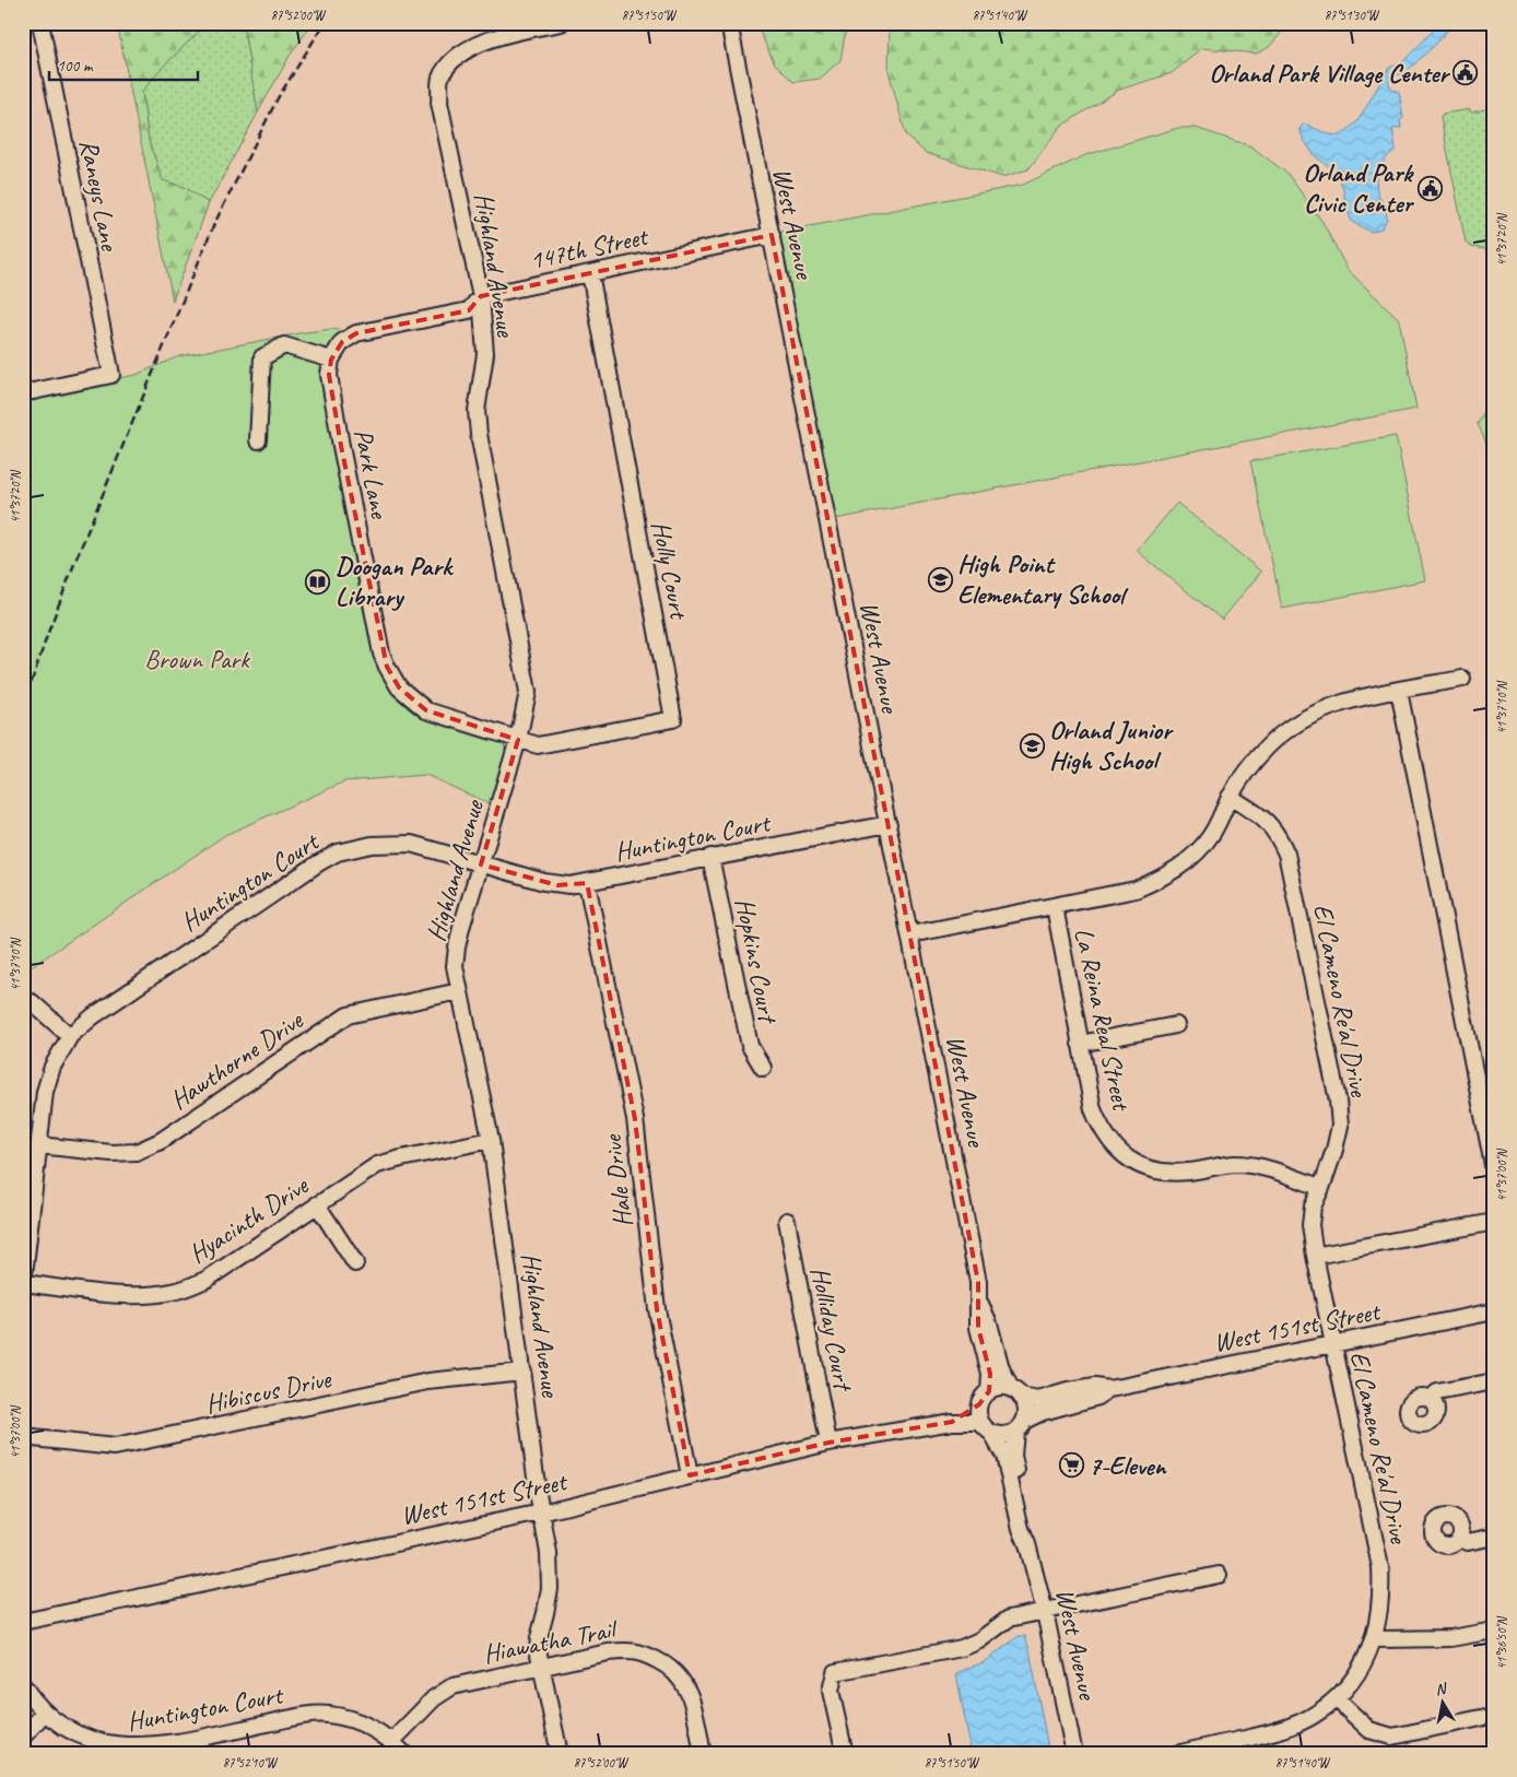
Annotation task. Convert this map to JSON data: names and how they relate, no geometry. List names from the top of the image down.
{
  "streets": {
    "street": [
      "Raneys Lane",
      "West Avenue",
      "147th Street",
      "Highland Avenue",
      "Park Lane",
      "Holly Court",
      "Huntington Court",
      "Hopkins Court",
      "El Cameno Re'al Drive",
      "La Reina Real Street",
      "Hawthorne Drive",
      "Hale Drive",
      "Hyacinth Drive",
      "West 151st Street",
      "Holliday Court",
      "Hibiscus Drive",
      "Hiawatha Trail"
    ]
  },
  "crossings": [
    ["West Avenue", "147th Street"],
    ["West Avenue", "Huntington Court"],
    ["West Avenue", "West 151st Street"],
    ["147th Street", "Highland Avenue"],
    ["147th Street", "Park Lane"],
    ["147th Street", "Holly Court"],
    ["Highland Avenue", "Park Lane"],
    ["Highland Avenue", "Holly Court"],
    ["Highland Avenue", "Huntington Court"],
    ["Highland Avenue", "Hawthorne Drive"],
    ["Highland Avenue", "Hyacinth Drive"],
    ["Highland Avenue", "West 151st Street"],
    ["Highland Avenue", "Hibiscus Drive"],
    ["Highland Avenue", "Hiawatha Trail"],
    ["Park Lane", "Holly Court"],
    ["Huntington Court", "Hopkins Court"],
    ["Huntington Court", "Hawthorne Drive"],
    ["Huntington Court", "Hale Drive"],
    ["Huntington Court", "Hyacinth Drive"],
    ["Huntington Court", "Hiawatha Trail"],
    ["El Cameno Re'al Drive", "La Reina Real Street"],
    ["El Cameno Re'al Drive", "West 151st Street"],
    ["Hale Drive", "West 151st Street"],
    ["West 151st Street", "Holliday Court"]
  ],
  "parks": ["Brown Park"],
  "places": {
    "public building": ["Orland Park Village Center", "Orland Park Civic Center"],
    "school or university": ["High Point Elementary School", "Orland Junior High School"],
    "library": ["Doogan Park Library"],
    "supermarket": ["7-Eleven"]
  },
  "scale_bar": "100 m",
  "north": "top",
  "coordinates": [
    "87°52'00\"W",
    "87°51'50\"W",
    "87°51'40\"W",
    "87°51'30\"W",
    "41°37'20\"N",
    "41°37'10\"N",
    "41°37'00\"N",
    "41°36'50\"N",
    "87°52'10\"W"
  ]
}
